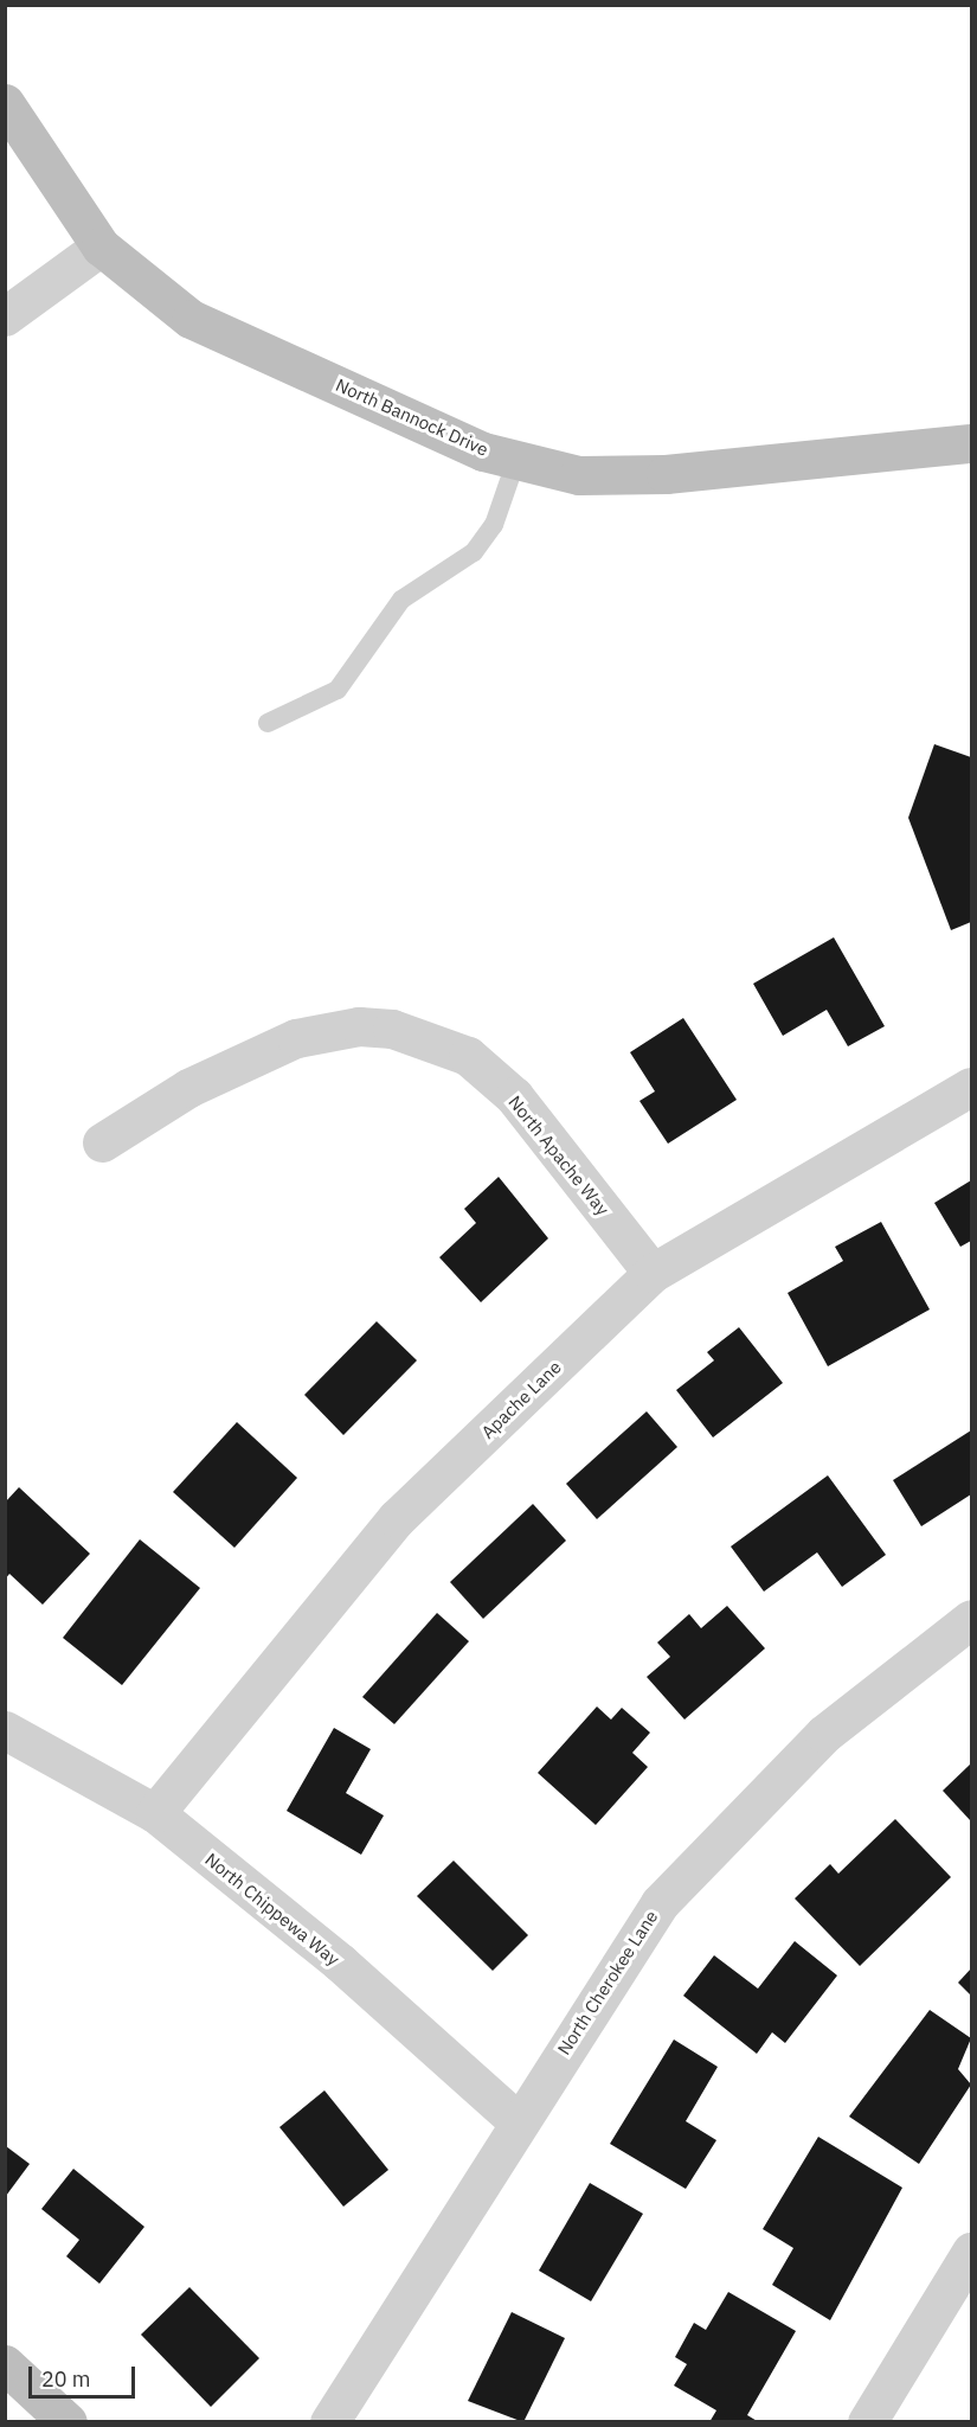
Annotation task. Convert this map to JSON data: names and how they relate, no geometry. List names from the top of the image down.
{
  "streets": {
    "street": [
      "North Bannock Drive",
      "North Apache Way",
      "Apache Lane",
      "North Chippewa Way",
      "North Cherokee Lane"
    ]
  },
  "crossings": [
    ["North Apache Way", "Apache Lane"],
    ["Apache Lane", "North Chippewa Way"],
    ["North Chippewa Way", "North Cherokee Lane"]
  ],
  "scale_bar": "20 m"
}
